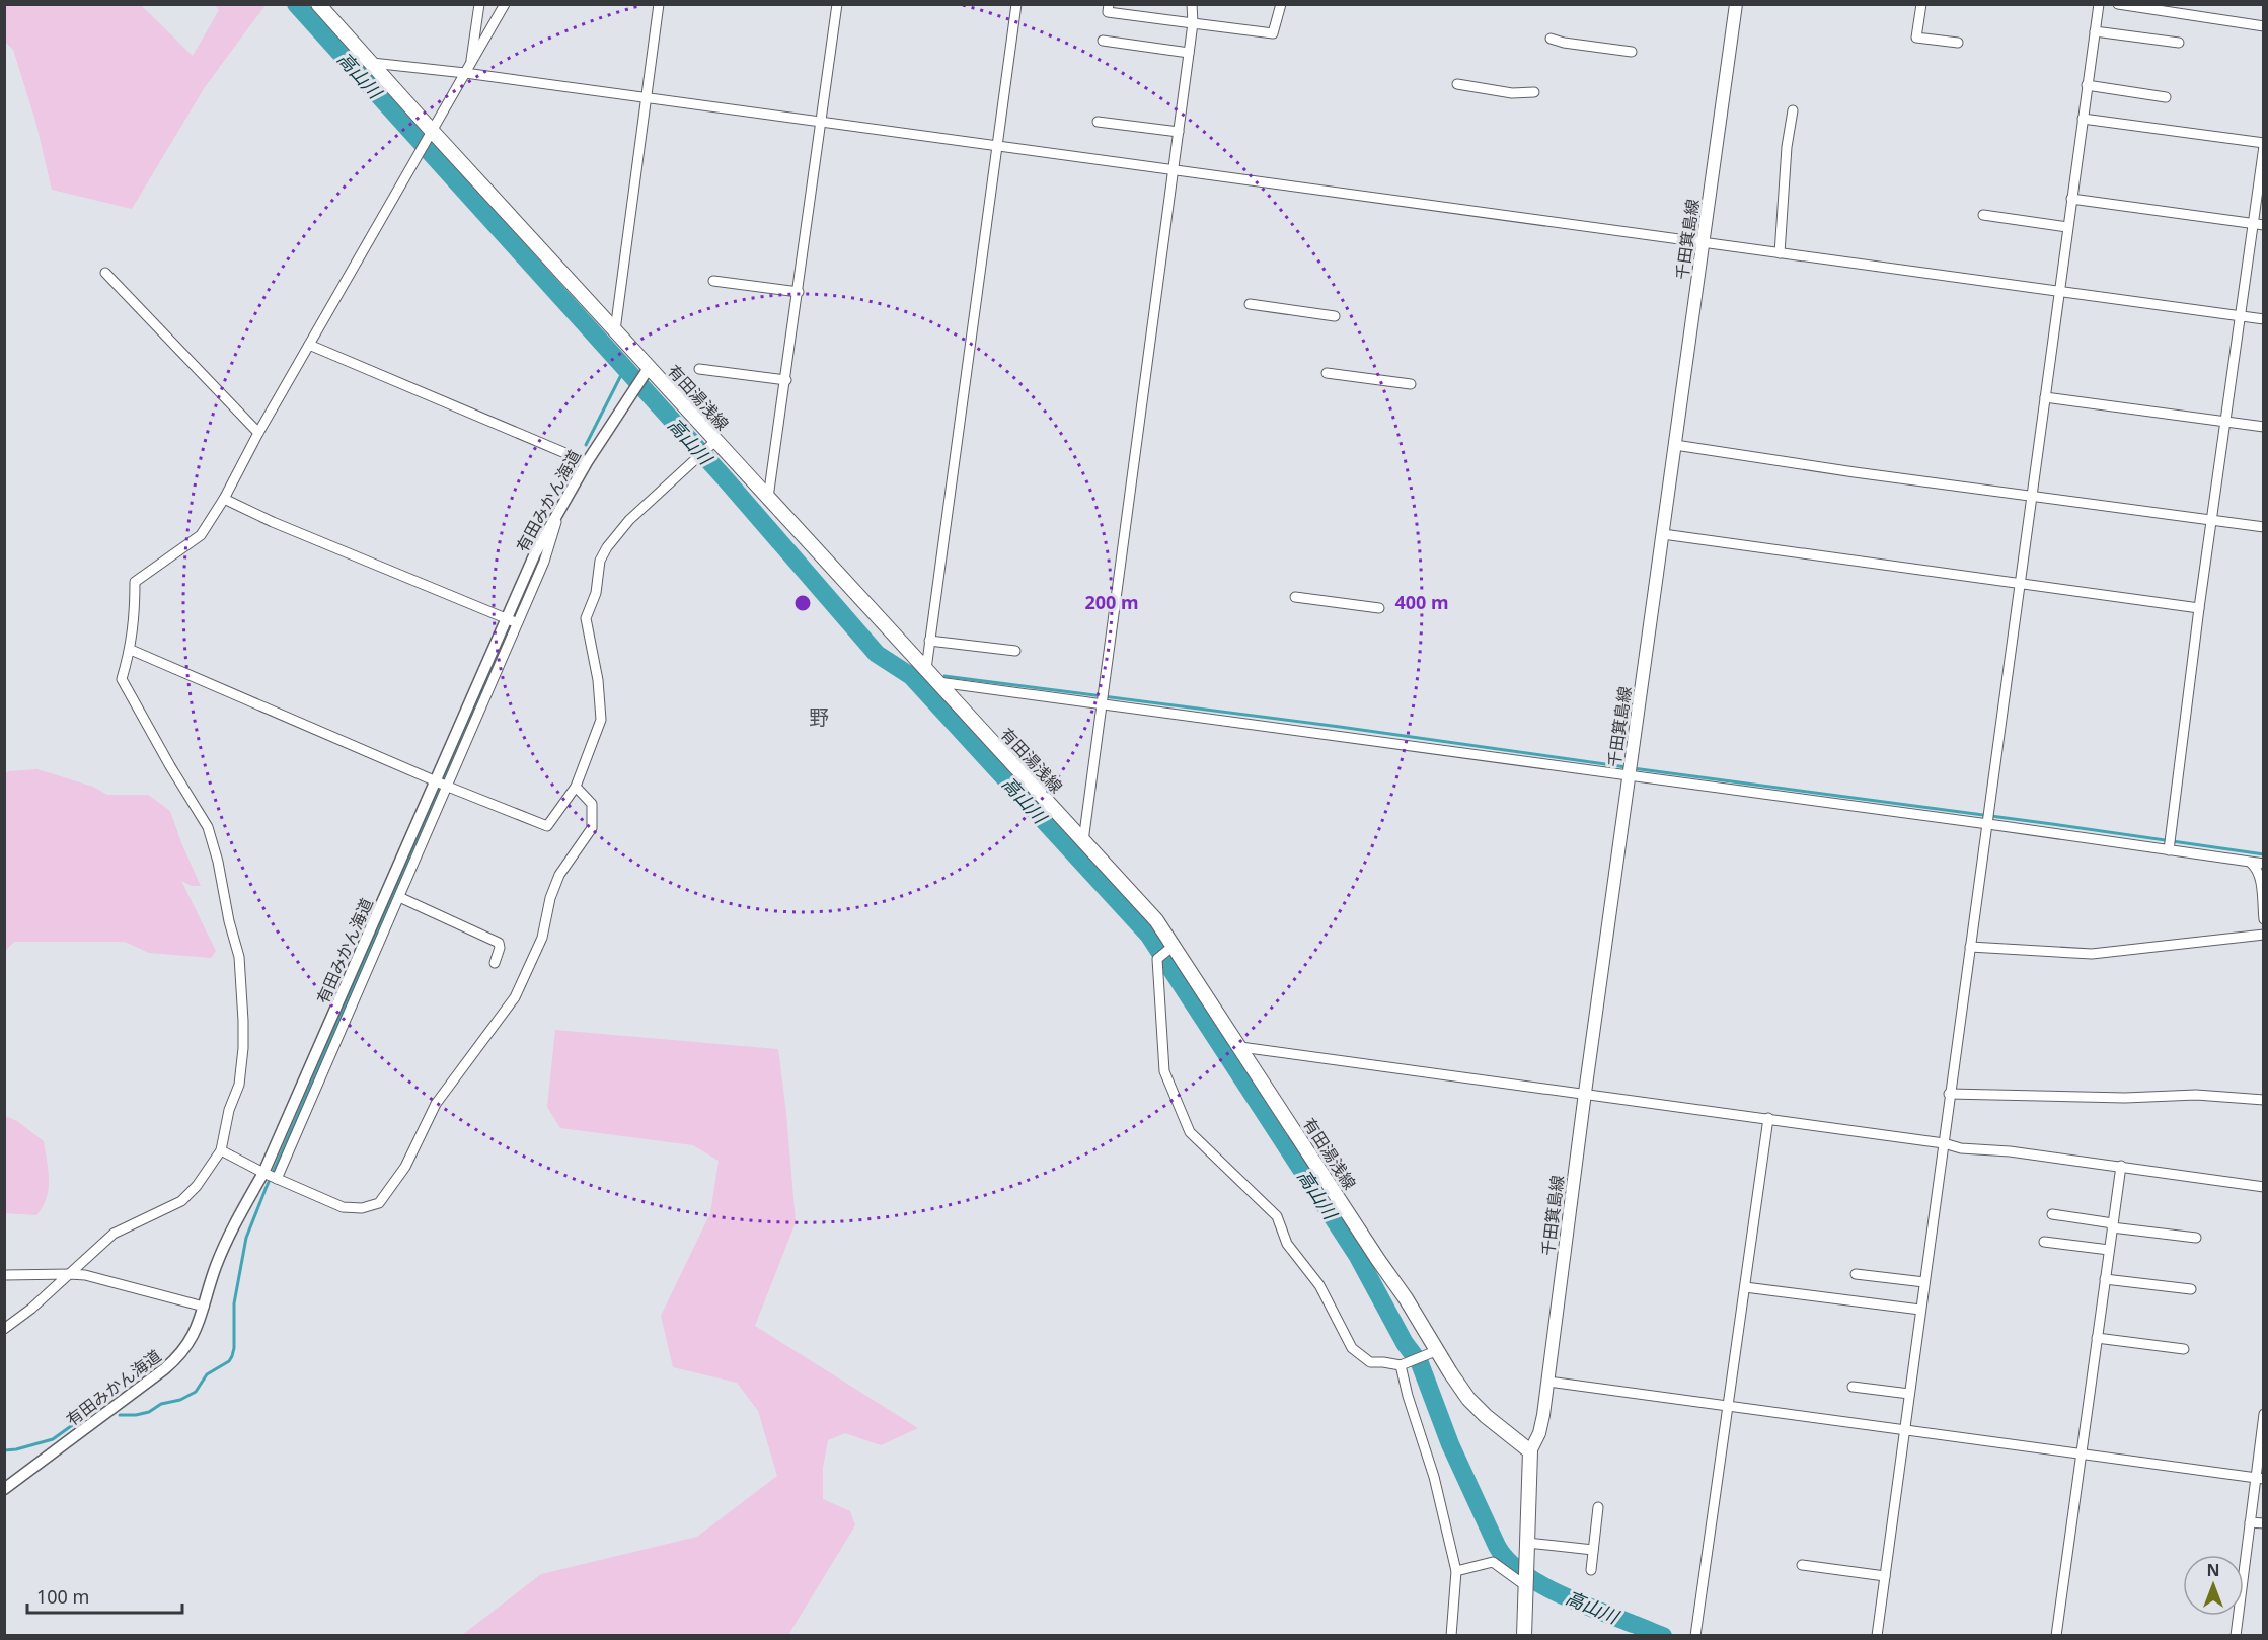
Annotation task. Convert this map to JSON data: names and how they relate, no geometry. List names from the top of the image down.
{
  "streets": {
    "main road": ["千田箕島線", "有田湯浅線"],
    "street": ["有田みかん海道"]
  },
  "crossings": [
    ["千田箕島線", "有田湯浅線"],
    ["有田湯浅線", "有田みかん海道"]
  ],
  "districts": ["野"],
  "water": ["高山川"],
  "scale_bar": "100 m",
  "north": "top",
  "rings": ["200 m", "400 m"]
}
